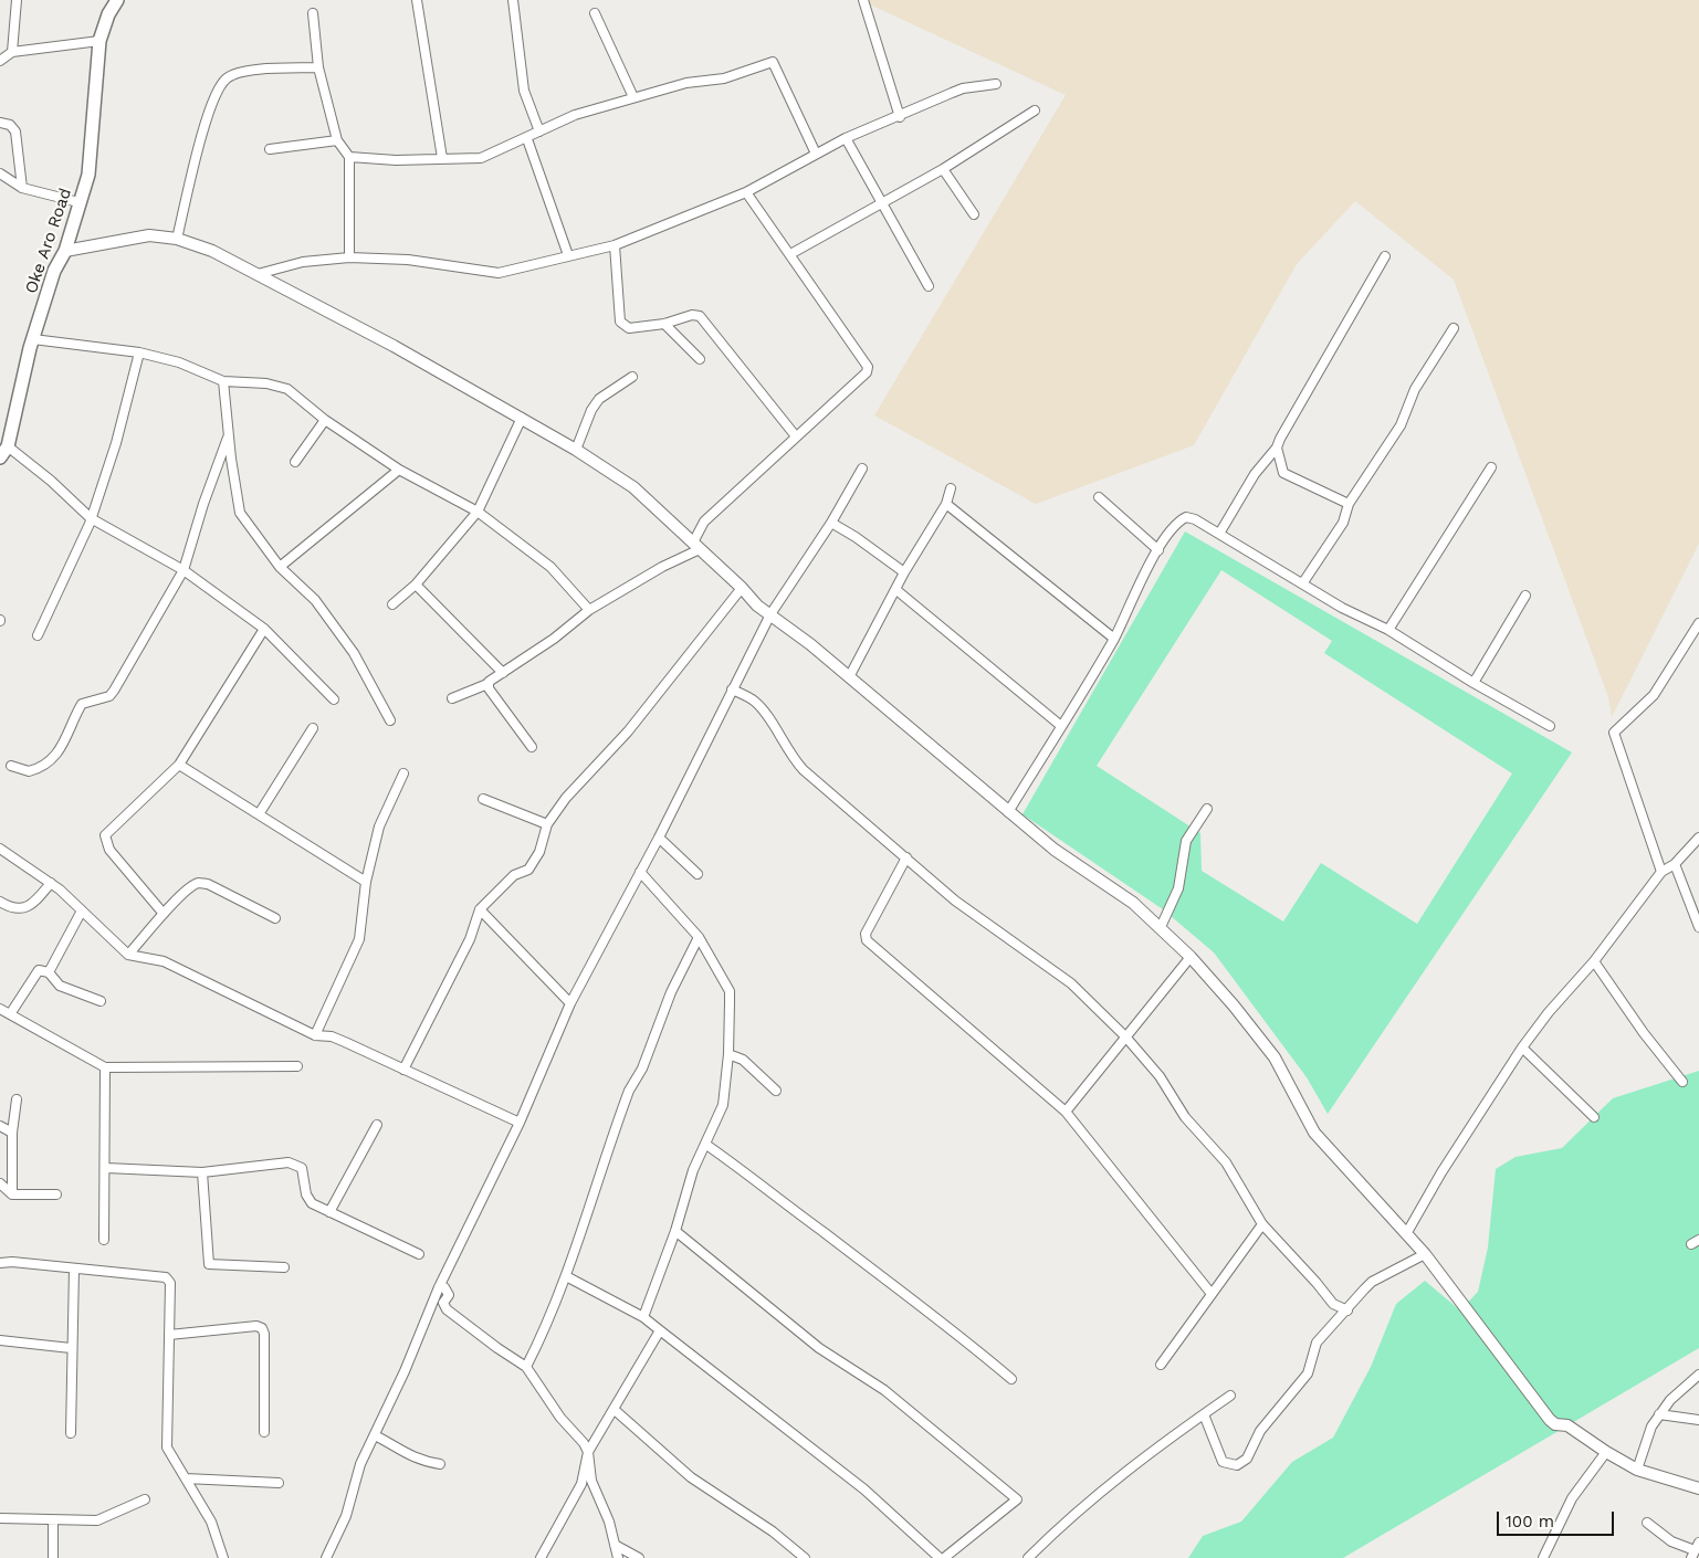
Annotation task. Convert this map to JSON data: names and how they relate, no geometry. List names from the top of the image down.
{
  "streets": {
    "main road": ["Oke Aro Road"]
  },
  "scale_bar": "100 m"
}
